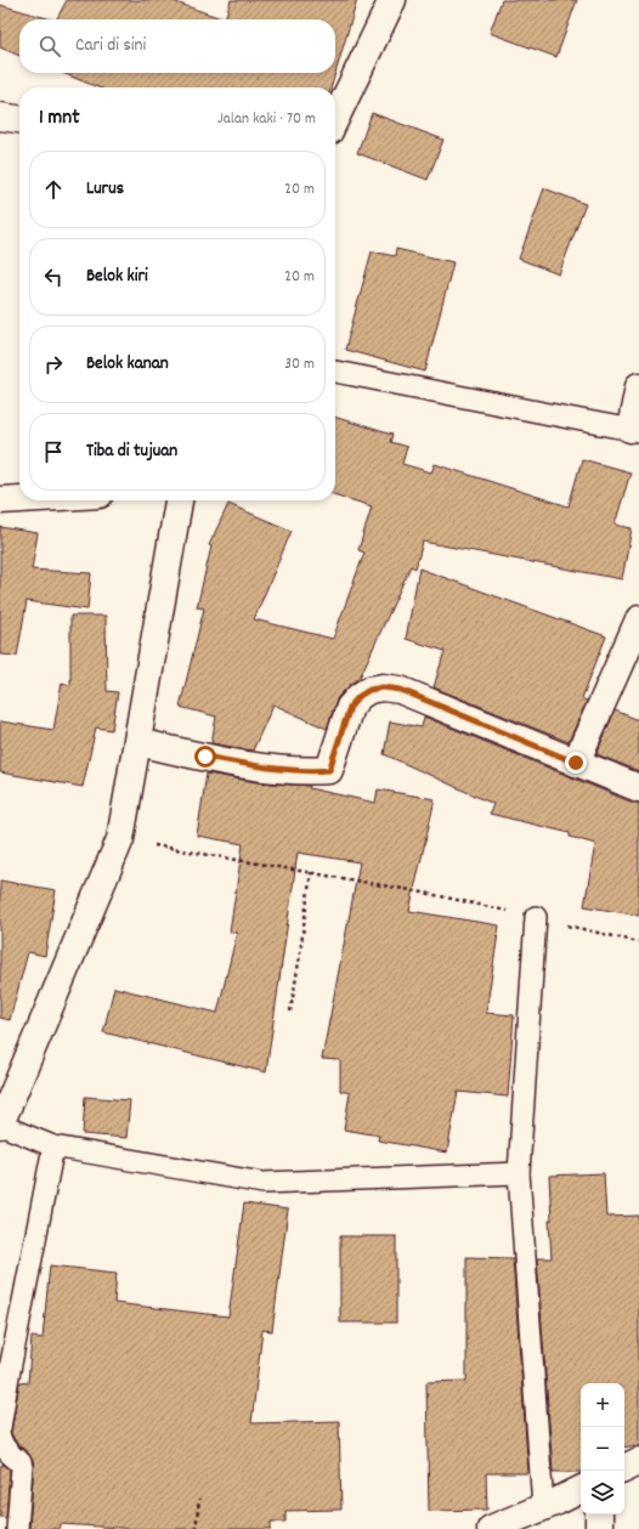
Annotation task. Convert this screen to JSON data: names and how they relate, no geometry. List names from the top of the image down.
{
  "page": {
    "search": "Cari di sini",
    "heading": ["1 mnt", "Jalan kaki · 70 m"],
    "list": [
      ["Lurus", "20 m"],
      ["Belok kiri", "20 m"],
      ["Belok kanan", "30 m"],
      "Tiba di tujuan"
    ],
    "map_buttons": ["+", "−"]
  }
}
